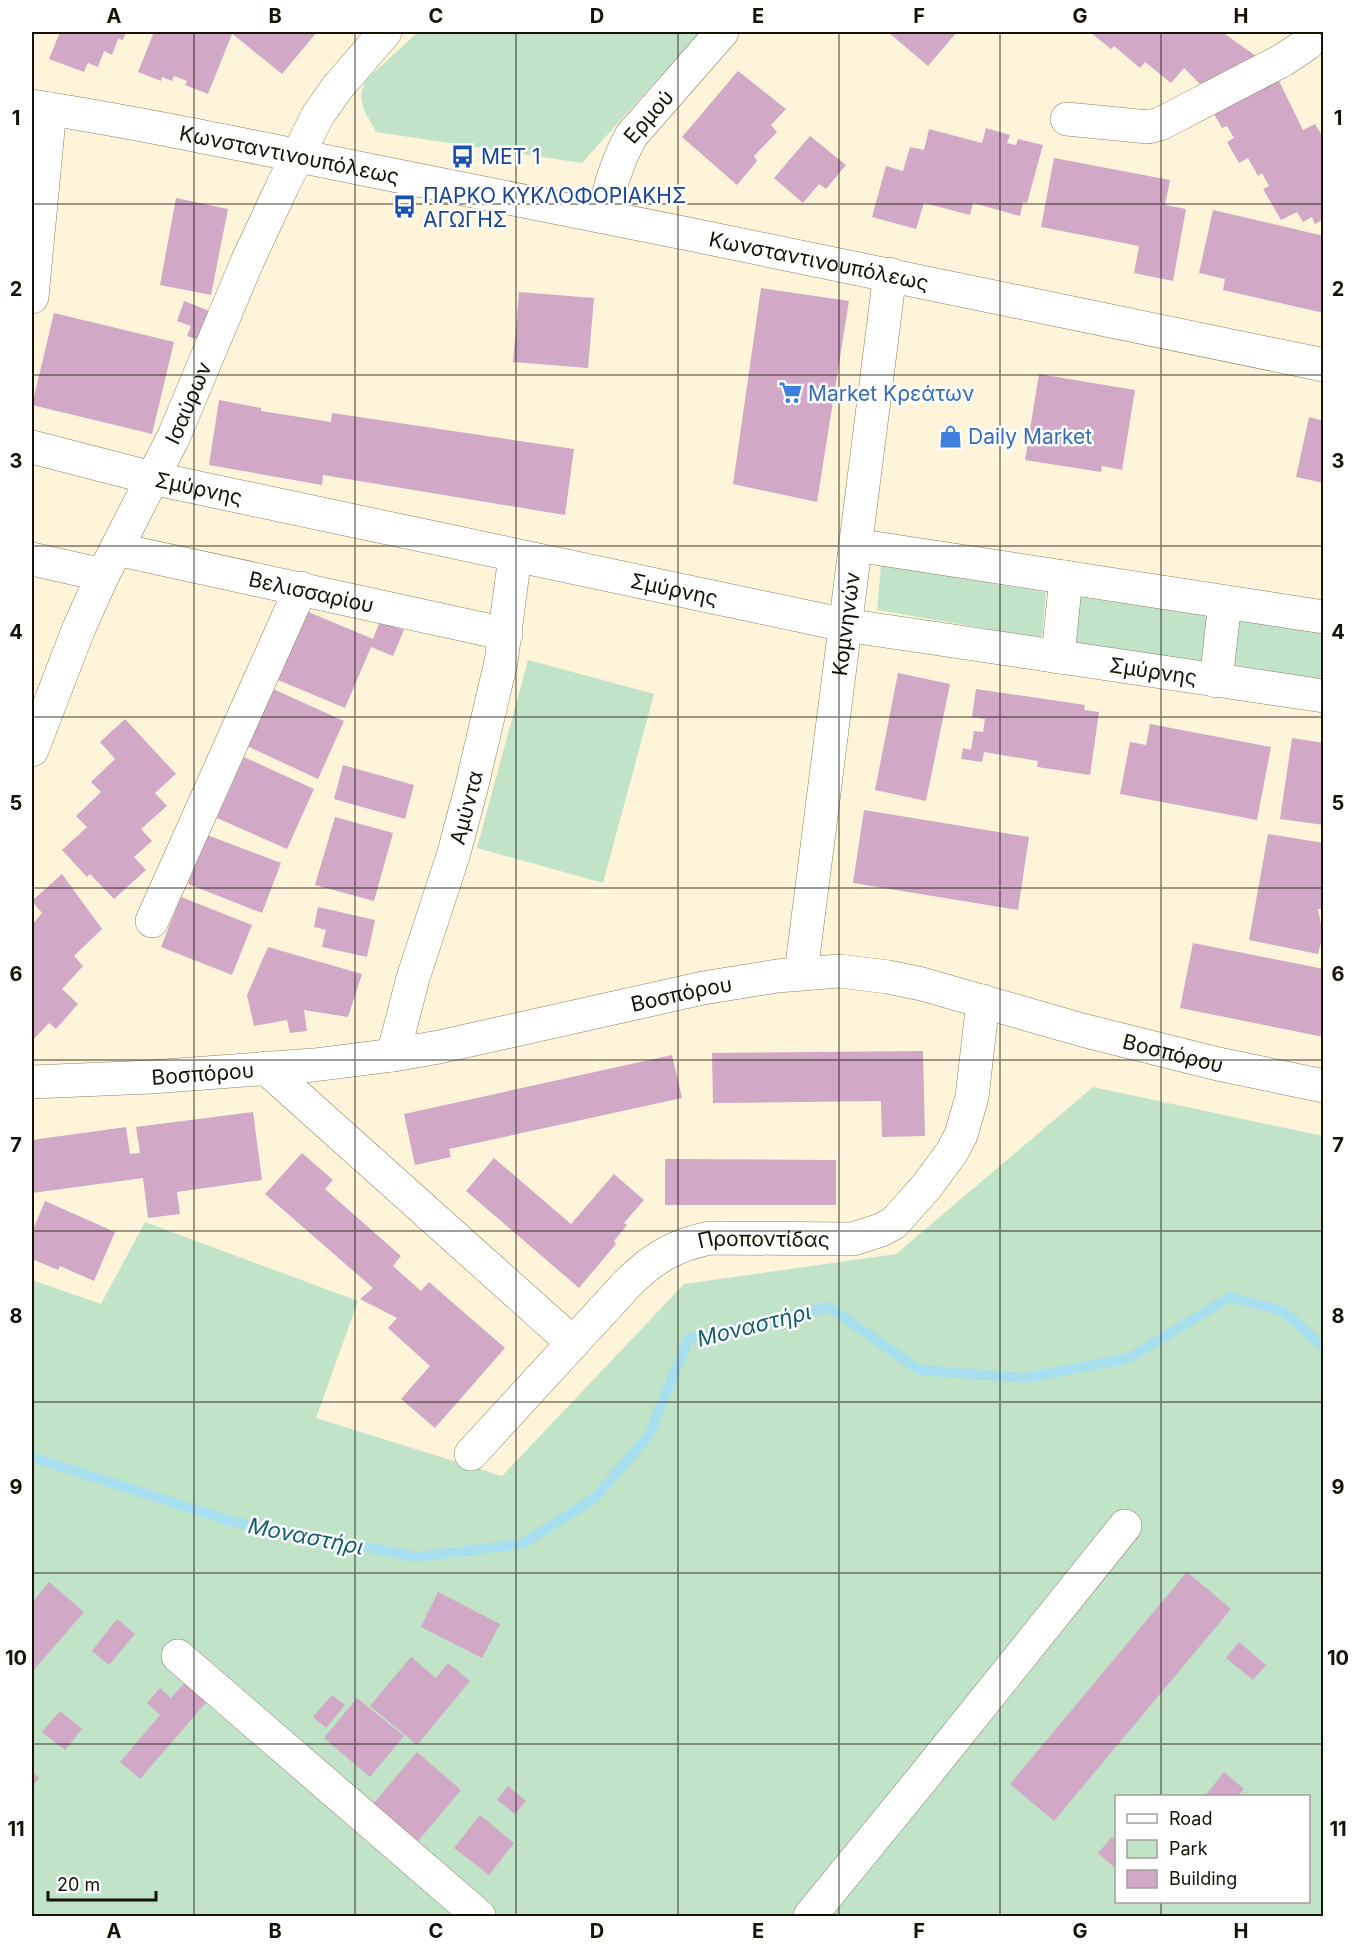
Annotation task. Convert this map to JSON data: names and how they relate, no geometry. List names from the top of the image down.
{
  "streets": {
    "street": [
      "Ερμού",
      "Κωνσταντινουπόλεως",
      "Ισαύρων",
      "Σμύρνης",
      "Βελισσαρίου",
      "Κομνηνών",
      "Αμύντα",
      "Βοσπόρου",
      "Προποντίδας"
    ]
  },
  "crossings": [
    ["Ερμού", "Κωνσταντινουπόλεως"],
    ["Κωνσταντινουπόλεως", "Ισαύρων"],
    ["Κωνσταντινουπόλεως", "Κομνηνών"],
    ["Ισαύρων", "Σμύρνης"],
    ["Ισαύρων", "Βελισσαρίου"],
    ["Σμύρνης", "Κομνηνών"],
    ["Σμύρνης", "Αμύντα"],
    ["Βελισσαρίου", "Αμύντα"],
    ["Κομνηνών", "Βοσπόρου"],
    ["Αμύντα", "Βοσπόρου"],
    ["Βοσπόρου", "Προποντίδας"]
  ],
  "water": ["Μοναστήρι"],
  "places": {
    "bus stop": ["ΜΕΤ 1", "ΠΑΡΚΟ ΚΥΚΛΟΦΟΡΙΑΚΗΣ ΑΓΩΓΗΣ"],
    "supermarket": ["Market Κρεάτων"],
    "shop": ["Daily Market"]
  },
  "legend": ["Road", "Park", "Building"],
  "scale_bar": "20 m",
  "grid": {
    "columns": [
      "A",
      "B",
      "C",
      "D",
      "E",
      "F",
      "G",
      "H"
    ],
    "rows": [
      "1",
      "2",
      "3",
      "4",
      "5",
      "6",
      "7",
      "8",
      "9",
      "10",
      "11"
    ]
  }
}
